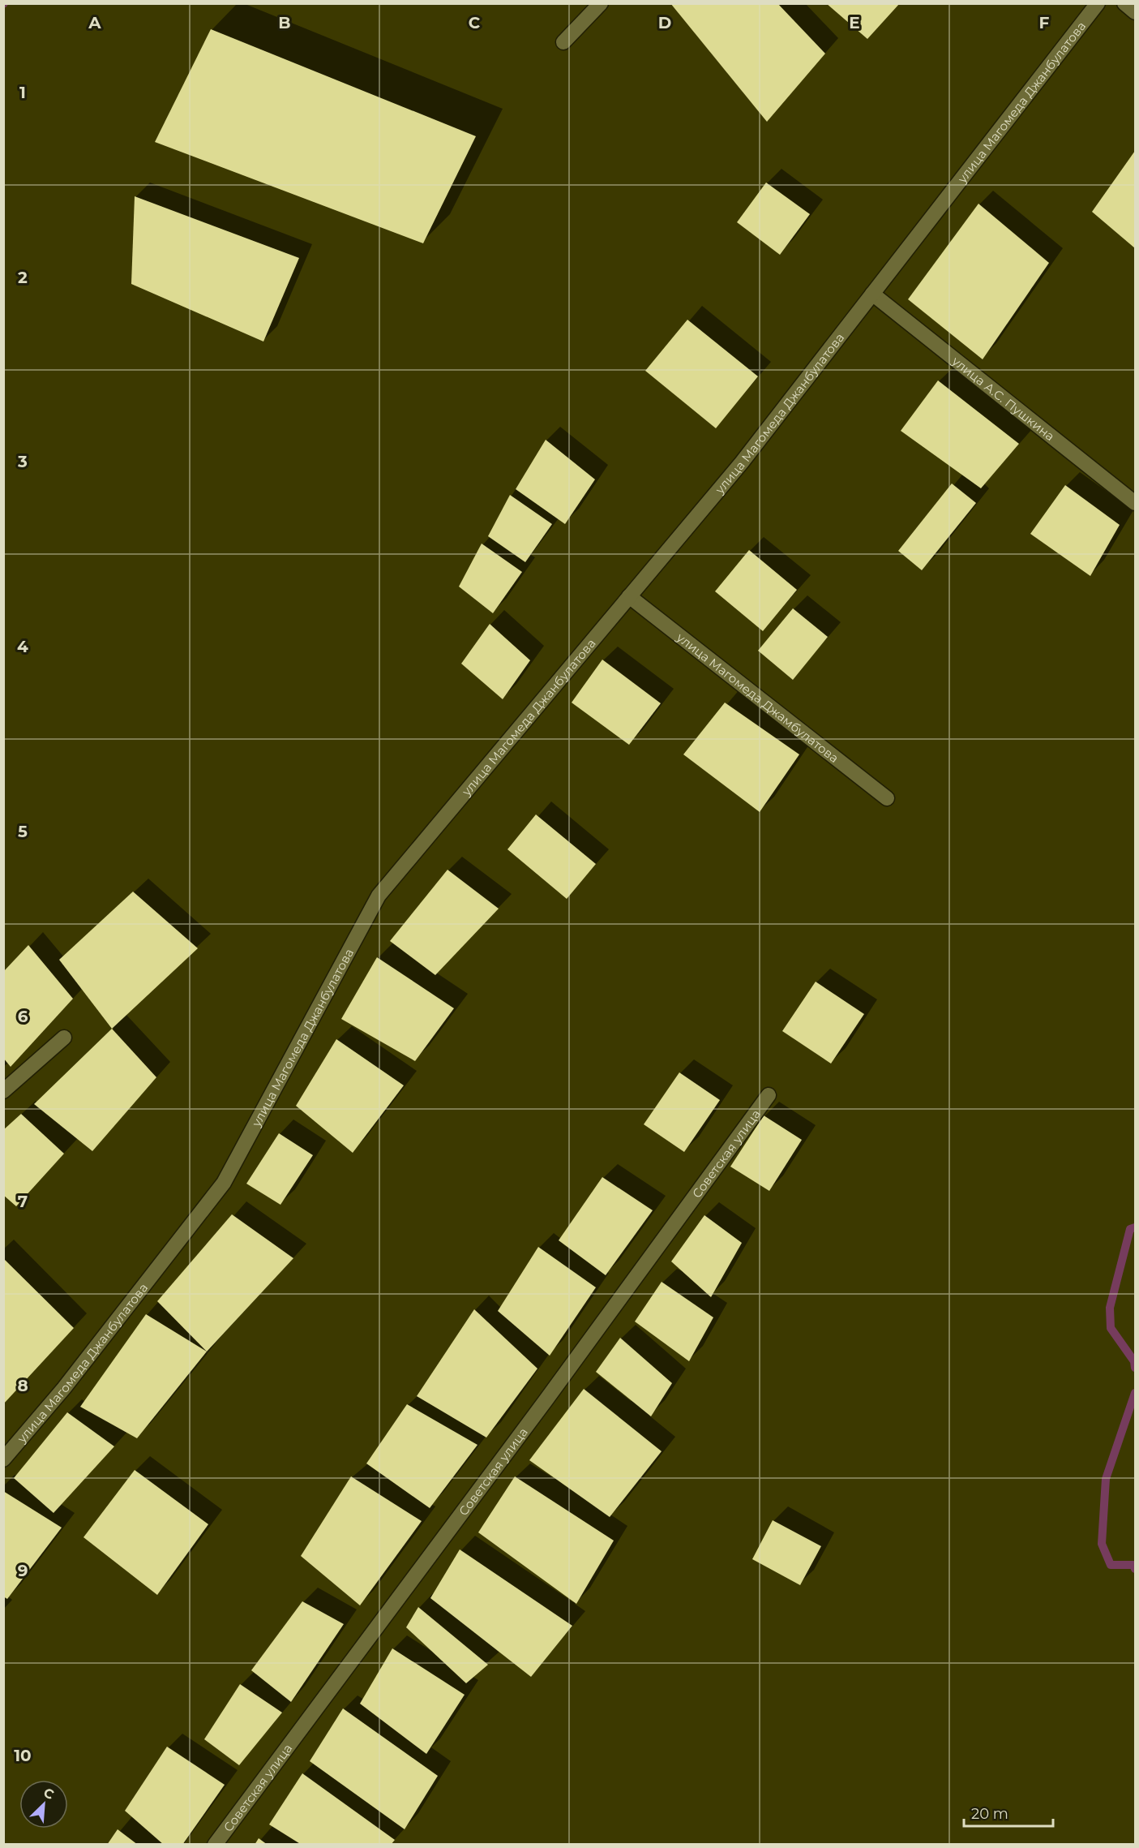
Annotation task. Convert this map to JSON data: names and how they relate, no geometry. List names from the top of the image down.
{
  "streets": {
    "street": [
      "улица Магомеда Джанбулатова",
      "улица А.С. Пушкина",
      "улица Магомеда Джамбулатова",
      "Советская улица"
    ]
  },
  "crossings": [
    ["улица Магомеда Джанбулатова", "улица А.С. Пушкина"],
    ["улица Магомеда Джанбулатова", "улица Магомеда Джамбулатова"]
  ],
  "scale_bar": "20 m",
  "north": "top right",
  "grid": {
    "columns": [
      "A",
      "B",
      "C",
      "D",
      "E",
      "F"
    ],
    "rows": [
      "1",
      "2",
      "3",
      "4",
      "5",
      "6",
      "7",
      "8",
      "9",
      "10"
    ]
  }
}
